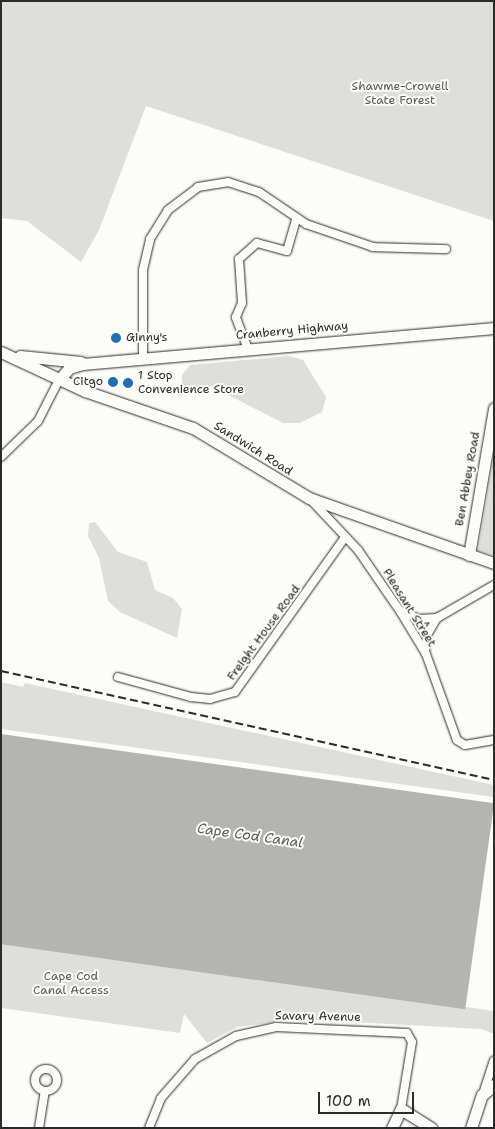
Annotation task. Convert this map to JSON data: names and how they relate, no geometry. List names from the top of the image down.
{
  "streets": {
    "main road": ["Cranberry Highway", "Sandwich Road", "Ben Abbey Road"],
    "street": ["Pleasant Street", "Freight House Road", "Savary Avenue"]
  },
  "crossings": [
    ["Cranberry Highway", "Sandwich Road"],
    ["Sandwich Road", "Ben Abbey Road"],
    ["Sandwich Road", "Pleasant Street"],
    ["Pleasant Street", "Freight House Road"]
  ],
  "water": ["Cape Cod Canal"],
  "parks": ["Shawme-Crowell State Forest", "Cape Cod Canal Access"],
  "places": ["Ginny's", "Citgo", "1 Stop Convenience Store"],
  "scale_bar": "100 m"
}
